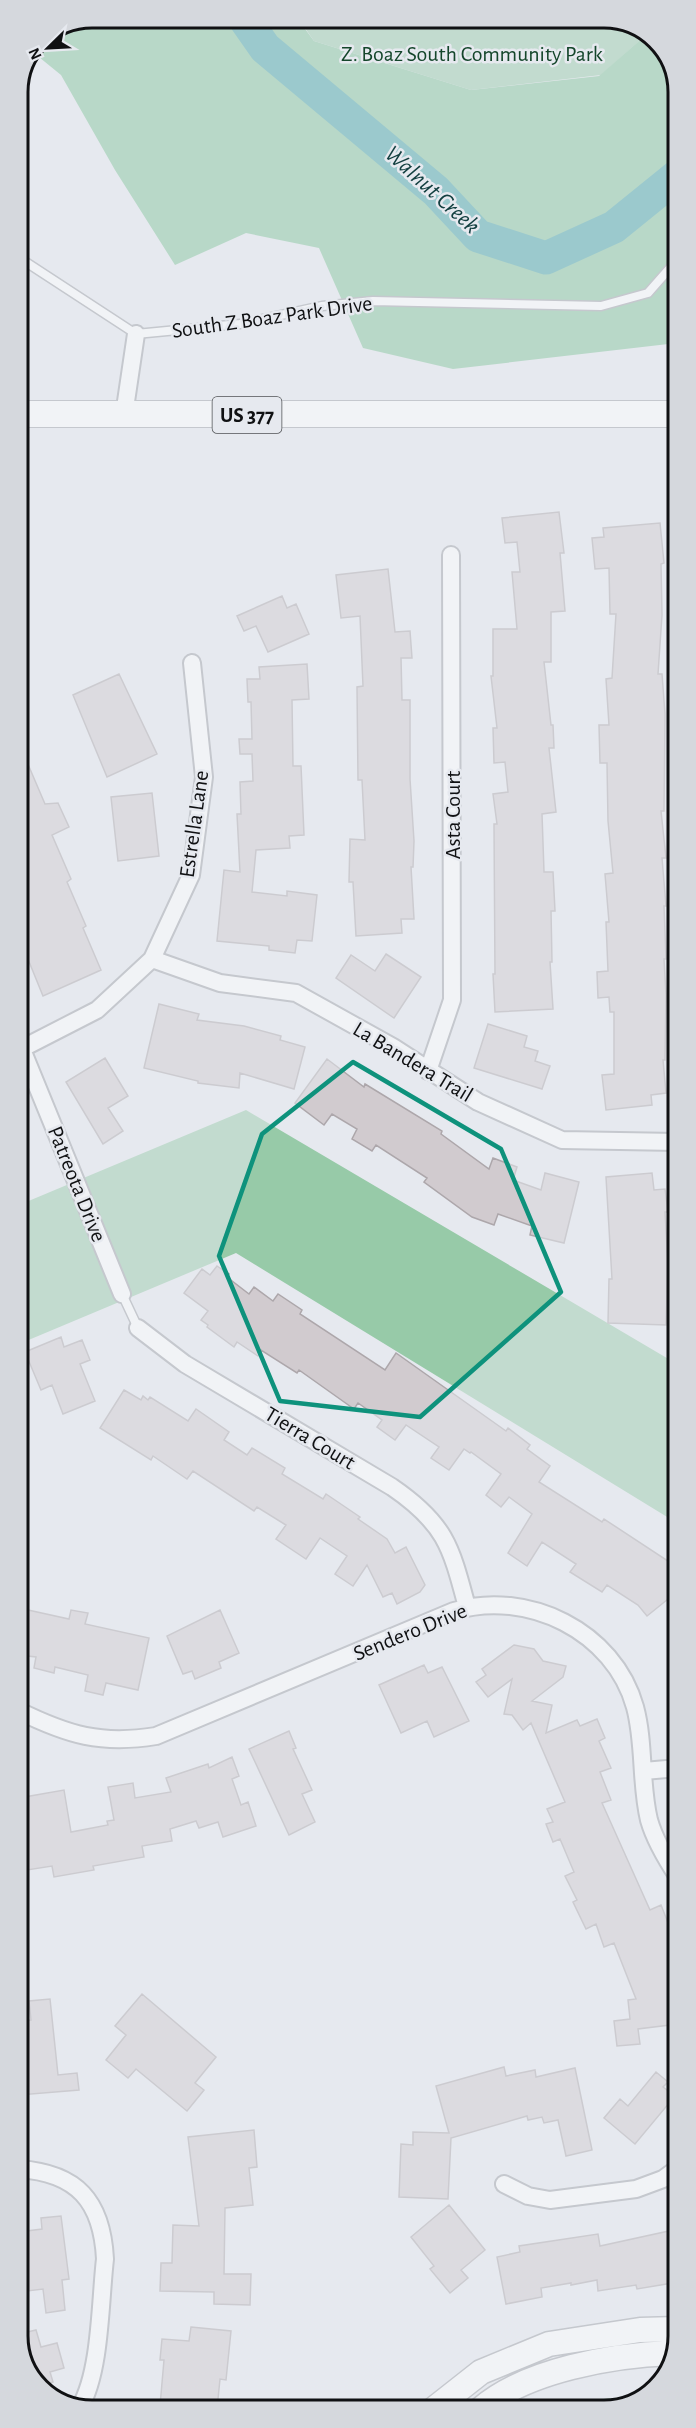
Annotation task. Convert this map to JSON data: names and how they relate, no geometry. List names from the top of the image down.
{
  "streets": {
    "main road": ["US 377"],
    "street": [
      "Asta Court",
      "Estrella Lane",
      "La Bandera Trail",
      "Patreota Drive",
      "Tierra Court",
      "Sendero Drive"
    ],
    "lane": ["South Z Boaz Park Drive"]
  },
  "crossings": [
    ["Asta Court", "La Bandera Trail"],
    ["Estrella Lane", "La Bandera Trail"],
    ["Patreota Drive", "Tierra Court"],
    ["Tierra Court", "Sendero Drive"]
  ],
  "water": ["Walnut Creek"],
  "parks": ["Z. Boaz South Community Park"],
  "north": "bottom left"
}
